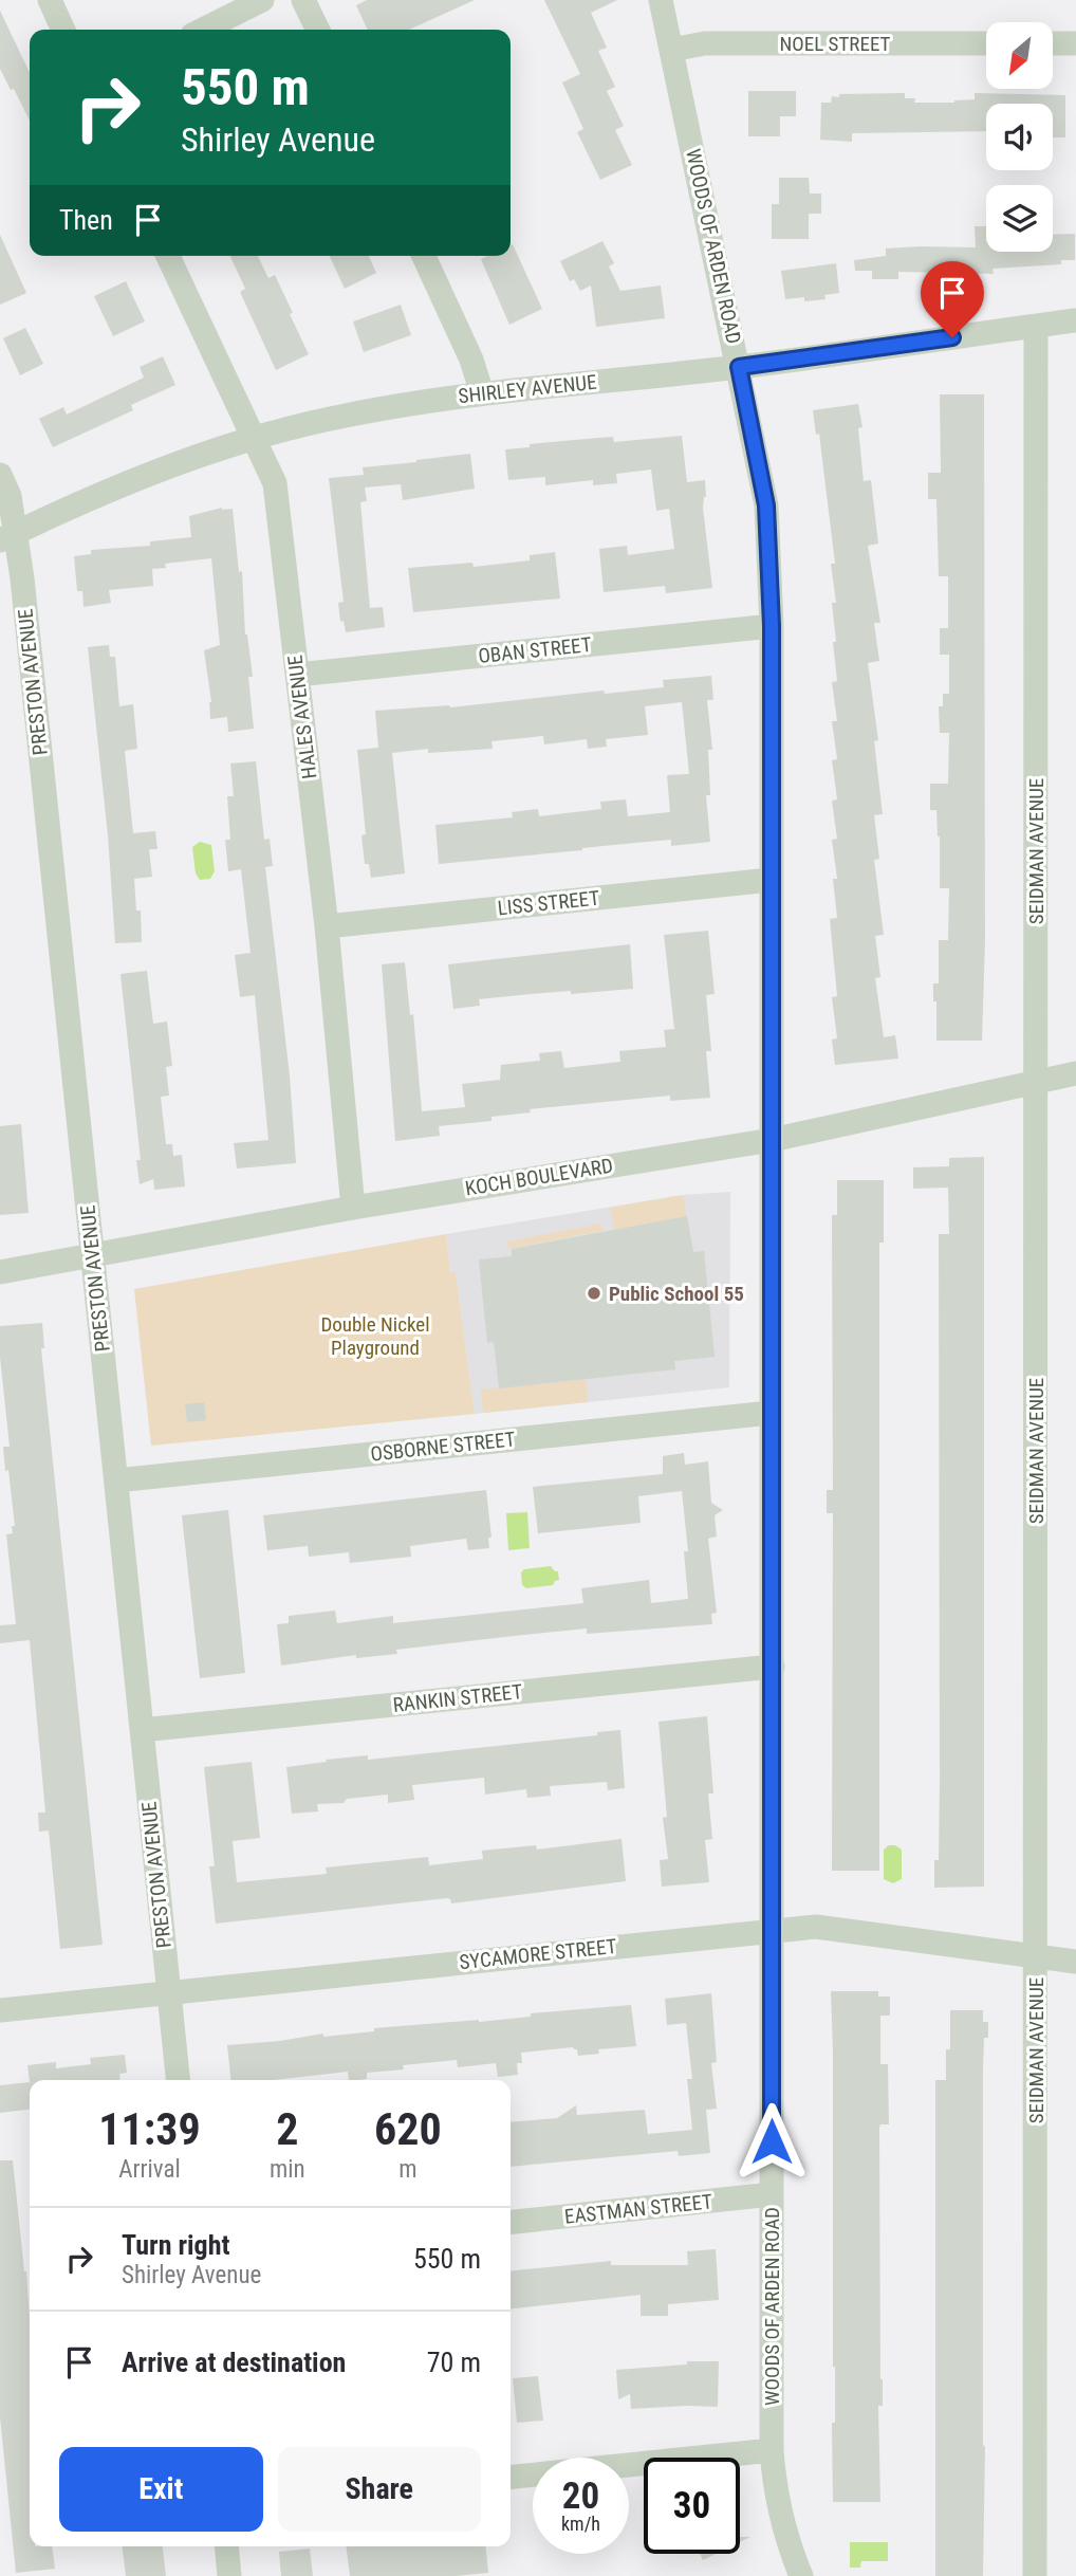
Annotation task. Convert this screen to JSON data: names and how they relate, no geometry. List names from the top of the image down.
{
  "streets": {
    "street": [
      "NOEL STREET",
      "WOODS OF ARDEN ROAD",
      "SHIRLEY AVENUE",
      "OBAN STREET",
      "PRESTON AVENUE",
      "HALES AVENUE",
      "SEIDMAN AVENUE",
      "LISS STREET",
      "KOCH BOULEVARD",
      "OSBORNE STREET",
      "RANKIN STREET",
      "SYCAMORE STREET",
      "EASTMAN STREET"
    ]
  },
  "crossings": [
    ["NOEL STREET", "WOODS OF ARDEN ROAD"],
    ["WOODS OF ARDEN ROAD", "SHIRLEY AVENUE"],
    ["WOODS OF ARDEN ROAD", "OBAN STREET"],
    ["WOODS OF ARDEN ROAD", "LISS STREET"],
    ["WOODS OF ARDEN ROAD", "KOCH BOULEVARD"],
    ["WOODS OF ARDEN ROAD", "OSBORNE STREET"],
    ["WOODS OF ARDEN ROAD", "RANKIN STREET"],
    ["WOODS OF ARDEN ROAD", "SYCAMORE STREET"],
    ["WOODS OF ARDEN ROAD", "EASTMAN STREET"],
    ["SHIRLEY AVENUE", "PRESTON AVENUE"],
    ["SHIRLEY AVENUE", "HALES AVENUE"],
    ["SHIRLEY AVENUE", "SEIDMAN AVENUE"],
    ["OBAN STREET", "HALES AVENUE"],
    ["PRESTON AVENUE", "KOCH BOULEVARD"],
    ["PRESTON AVENUE", "OSBORNE STREET"],
    ["PRESTON AVENUE", "RANKIN STREET"],
    ["PRESTON AVENUE", "SYCAMORE STREET"],
    ["HALES AVENUE", "LISS STREET"],
    ["HALES AVENUE", "KOCH BOULEVARD"],
    ["SEIDMAN AVENUE", "KOCH BOULEVARD"],
    ["SEIDMAN AVENUE", "SYCAMORE STREET"]
  ],
  "parks": ["Double Nickel Playground"],
  "places": ["Public School 55"],
  "north": "bottom left",
  "page": {
    "turn": ["550 m", "Shirley Avenue"],
    "then": "Then",
    "eta": [
      "11:39",
      "Arrival",
      "2",
      "min",
      "620",
      "m"
    ],
    "list": [
      {
        "name": "Turn right",
        "note": "Shirley Avenue",
        "value": "550 m"
      },
      {
        "name": "Arrive at destination",
        "value": "70 m"
      }
    ],
    "buttons": ["Exit", "Share"],
    "speed": "20 km/h",
    "limit": "30"
  }
}
